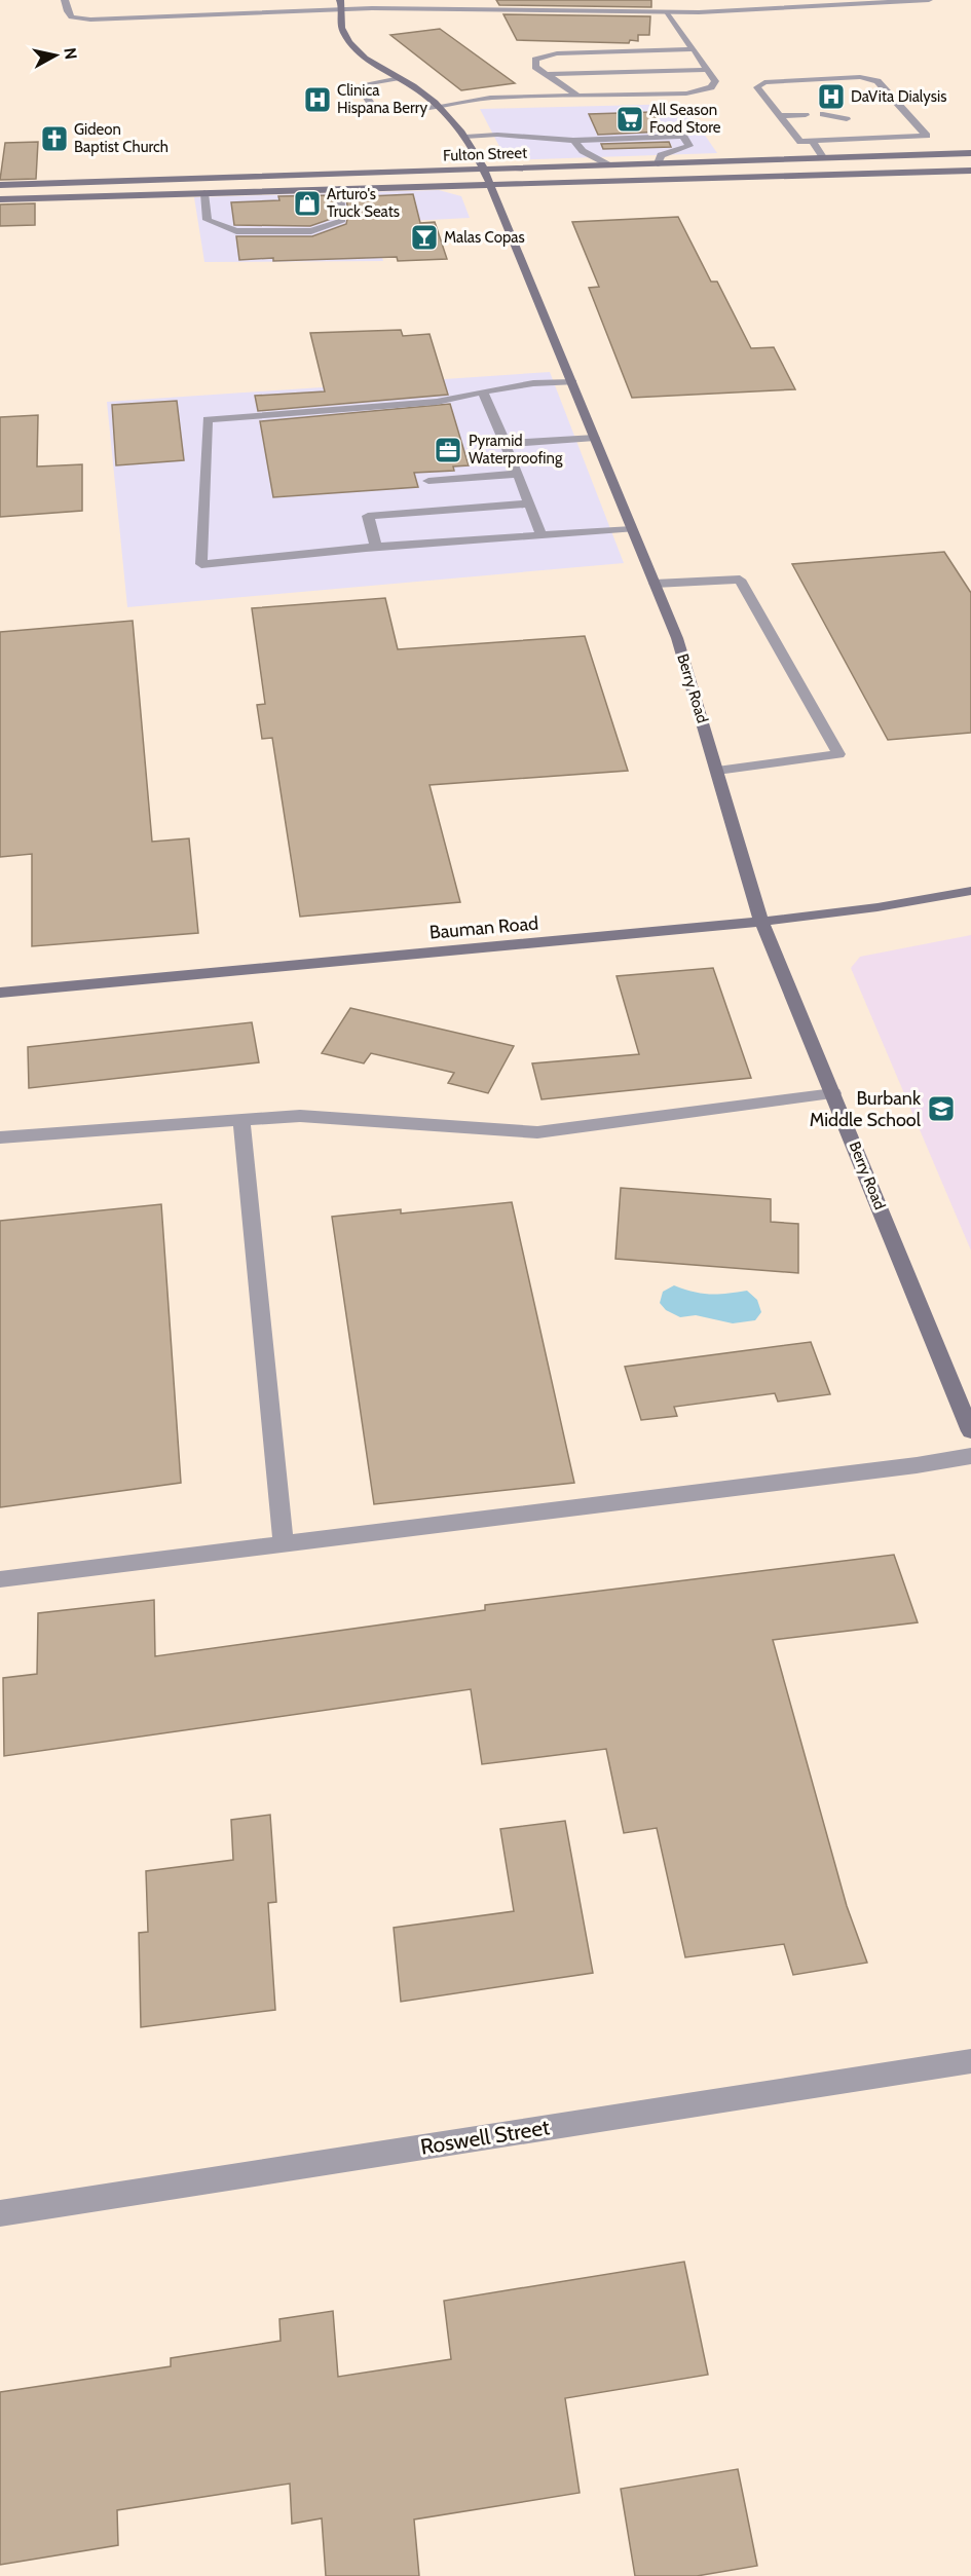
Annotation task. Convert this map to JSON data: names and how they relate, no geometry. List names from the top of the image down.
{
  "streets": {
    "street": [
      "Fulton Street",
      "Berry Road",
      "Bauman Road",
      "Roswell Street"
    ]
  },
  "crossings": [
    ["Fulton Street", "Berry Road"],
    ["Berry Road", "Bauman Road"]
  ],
  "places": {
    "hospital": ["DaVita Dialysis", "Clinica Hispana Berry"],
    "supermarket": ["All Season Food Store"],
    "church": ["Gideon Baptist Church"],
    "shop": ["Arturo's Truck Seats"],
    "bar": ["Malas Copas"],
    "office": ["Pyramid Waterproofing"],
    "school or university": ["Burbank Middle School"]
  },
  "north": "right"
}
